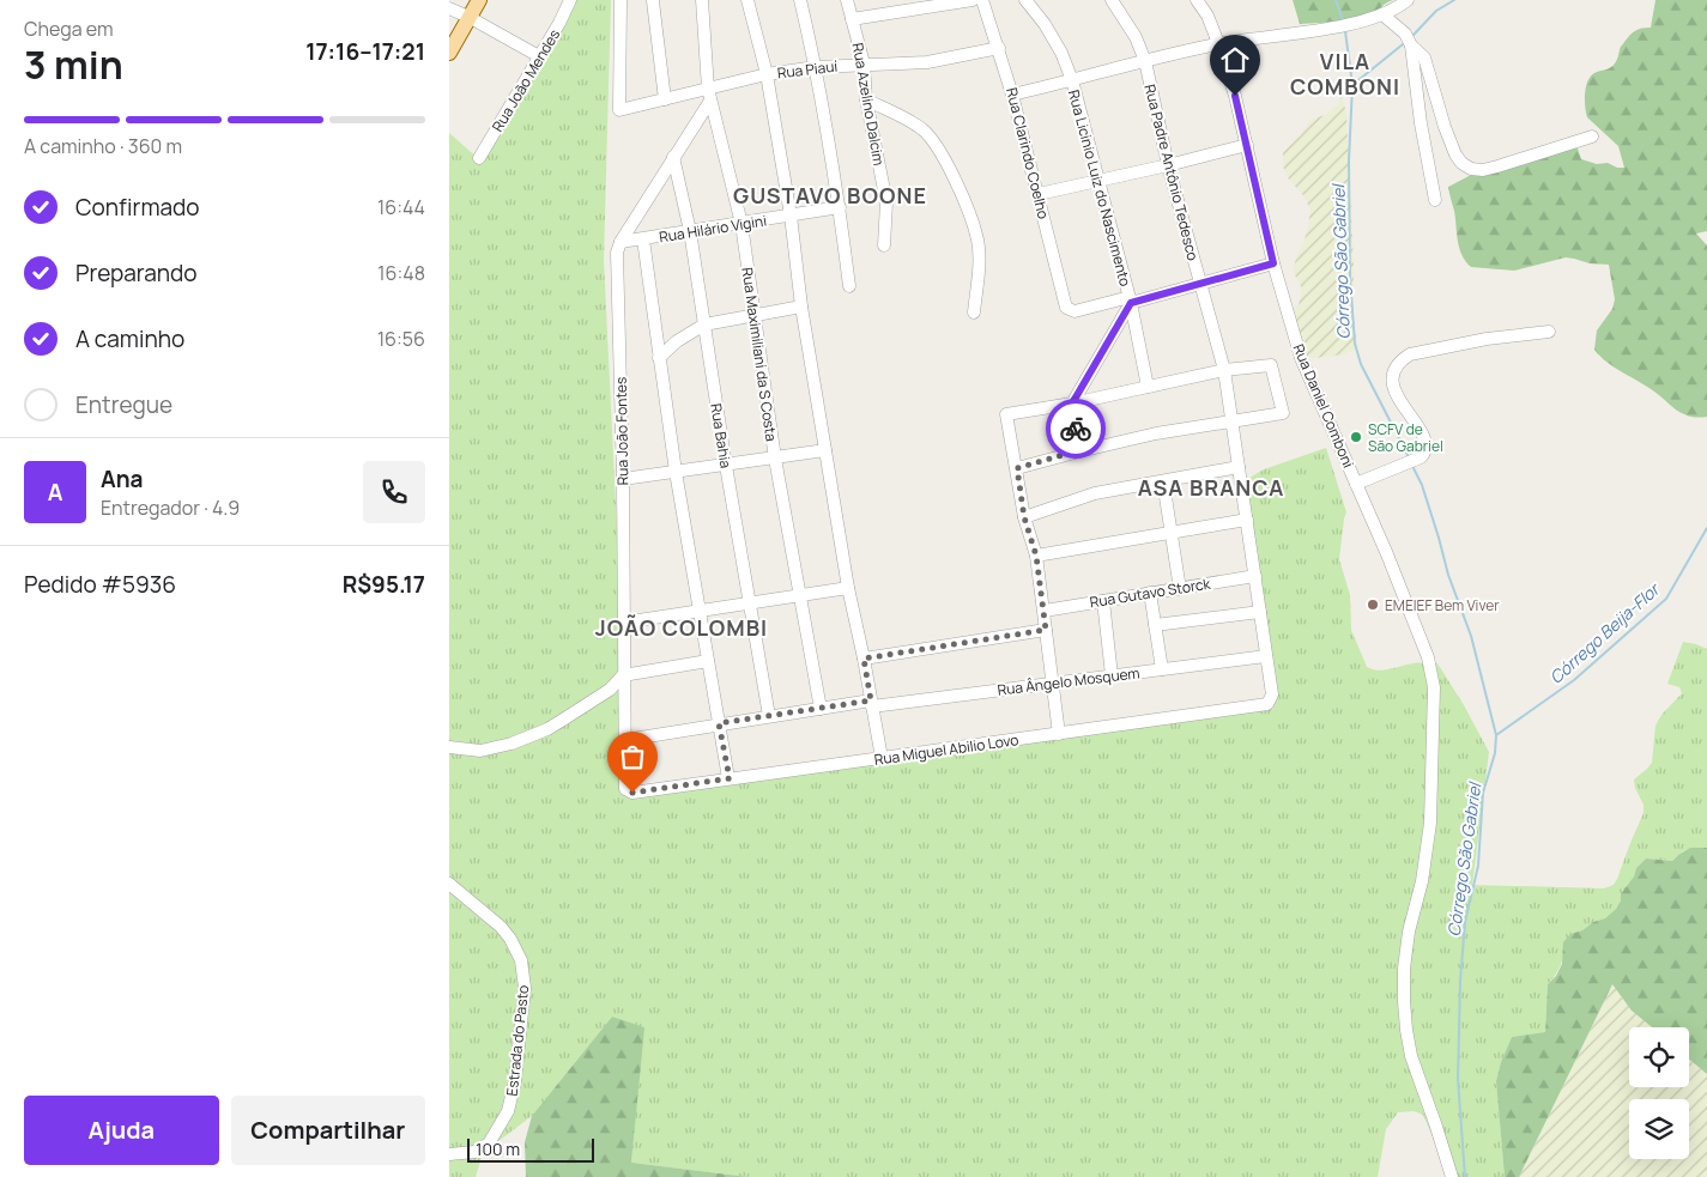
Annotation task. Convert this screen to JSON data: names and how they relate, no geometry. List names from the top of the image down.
{
  "streets": {
    "street": [
      "Rua Piauí",
      "Rua João Mendes",
      "Rua Azelino Dalcim",
      "Rua Clarindo Coelho",
      "Rua Padre Antônio Tedesco",
      "Rua Licinio Luiz do Nascimento",
      "Rua Hilário Vigini",
      "Rua Maximiliani da S Costa",
      "Rua Daniel Comboni",
      "Rua João Fontes",
      "Rua Bahia",
      "Rua Gutavo Storck",
      "Rua Ângelo Mosquem",
      "Rua Miguel Abilio Lovo",
      "Estrada do Pasto"
    ]
  },
  "crossings": [
    ["Rua Piauí", "Rua Azelino Dalcim"],
    ["Rua Piauí", "Rua Clarindo Coelho"],
    ["Rua Piauí", "Rua Maximiliani da S Costa"],
    ["Rua Piauí", "Rua João Fontes"],
    ["Rua Clarindo Coelho", "Rua Licinio Luiz do Nascimento"],
    ["Rua Padre Antônio Tedesco", "Rua Gutavo Storck"],
    ["Rua Padre Antônio Tedesco", "Rua Ângelo Mosquem"],
    ["Rua Padre Antônio Tedesco", "Rua Miguel Abilio Lovo"],
    ["Rua Hilário Vigini", "Rua Maximiliani da S Costa"],
    ["Rua Hilário Vigini", "Rua João Fontes"],
    ["Rua Hilário Vigini", "Rua Bahia"],
    ["Rua Maximiliani da S Costa", "Rua João Fontes"],
    ["Rua Maximiliani da S Costa", "Rua Ângelo Mosquem"],
    ["Rua João Fontes", "Rua Bahia"],
    ["Rua João Fontes", "Rua Ângelo Mosquem"],
    ["Rua João Fontes", "Rua Miguel Abilio Lovo"],
    ["Rua Bahia", "Rua Ângelo Mosquem"]
  ],
  "districts": [
    "VILA COMBONI",
    "GUSTAVO BOONE",
    "ASA BRANCA",
    "JOÃO COLOMBI"
  ],
  "water": ["Córrego São Gabriel", "Córrego Beija-Flor"],
  "places": ["SCFV de São Gabriel", "EMEIEF Bem Viver"],
  "scale_bar": "100 m",
  "page": {
    "heading": ["3 min", "Chega em", "17:16–17:21"],
    "panel": [
      "Ana",
      "Entregador · 4.9",
      "Pedido #5936",
      "R$95.17"
    ],
    "bar": "A caminho · 360 m",
    "list": [
      ["Confirmado", "16:44"],
      ["Preparando", "16:48"],
      ["A caminho", "16:56"],
      "Entregue"
    ],
    "round": "A",
    "buttons": ["Ajuda", "Compartilhar"],
    "scale": "100 m"
  }
}
